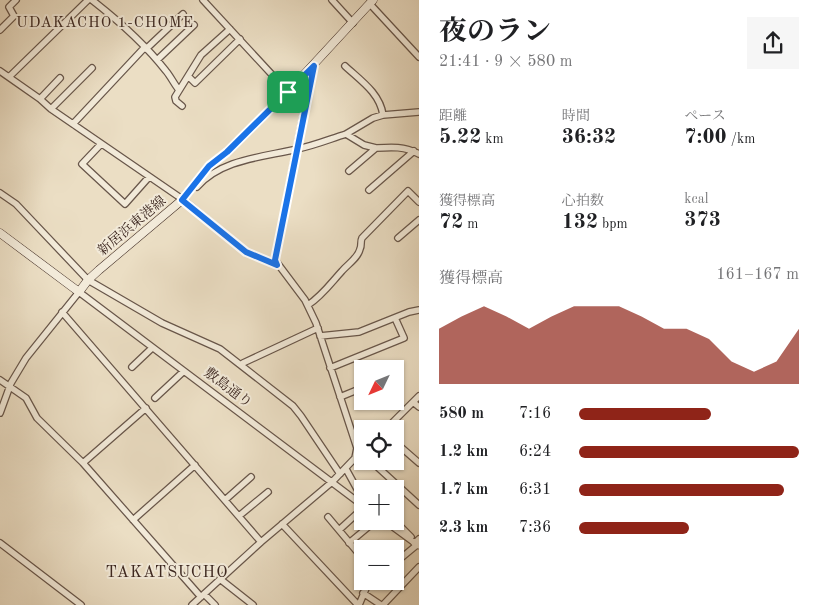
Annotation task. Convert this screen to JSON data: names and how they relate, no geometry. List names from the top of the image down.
{
  "streets": {
    "main road": ["新居浜東港線"],
    "street": ["敷島通り"]
  },
  "crossings": [
    ["新居浜東港線", "敷島通り"]
  ],
  "districts": ["UDAKACHO 1-CHOME", "TAKATSUCHO"],
  "north": "bottom left",
  "page": {
    "heading": ["夜のラン", "21:41 · 9 × 580 m"],
    "stats": [
      ["距離", "5.22 km"],
      ["時間", "36:32"],
      ["ペース", "7:00 /km"],
      ["獲得標高", "72 m"],
      ["心拍数", "132 bpm"],
      ["kcal", "373"]
    ],
    "chart": ["獲得標高", "161–167 m"],
    "map_buttons": ["+", "−"],
    "list": [
      {
        "name": "580 m",
        "note": "7:16"
      },
      {
        "name": "1.2 km",
        "note": "6:24"
      },
      {
        "name": "1.7 km",
        "note": "6:31"
      },
      {
        "name": "2.3 km",
        "note": "7:36"
      }
    ]
  }
}
